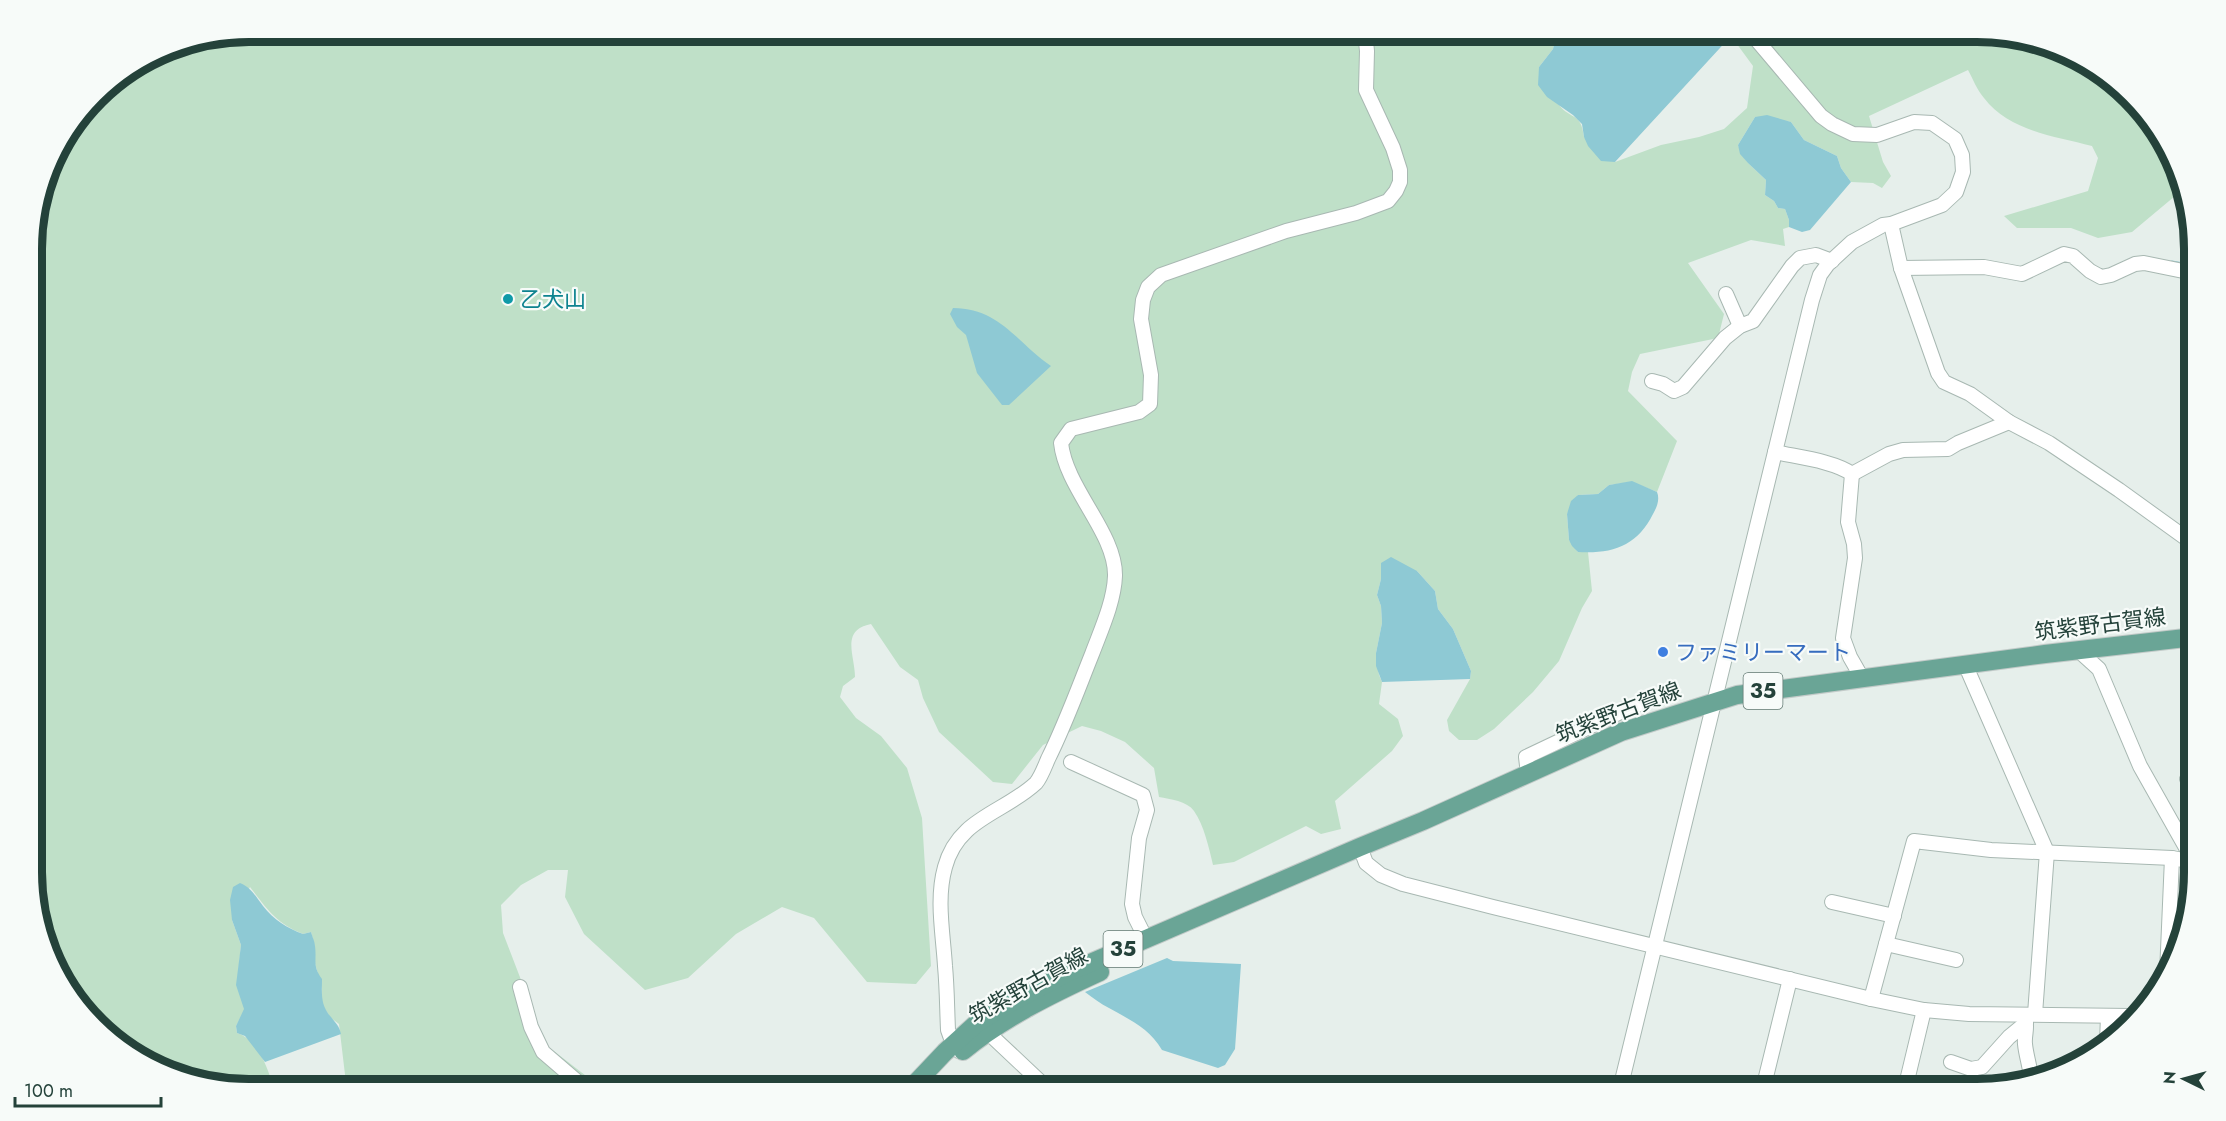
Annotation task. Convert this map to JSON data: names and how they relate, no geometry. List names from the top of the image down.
{
  "streets": {
    "main road": ["筑紫野古賀線", "35"]
  },
  "places": ["乙犬山", "ファミリーマート"],
  "scale_bar": "100 m",
  "north": "left"
}
